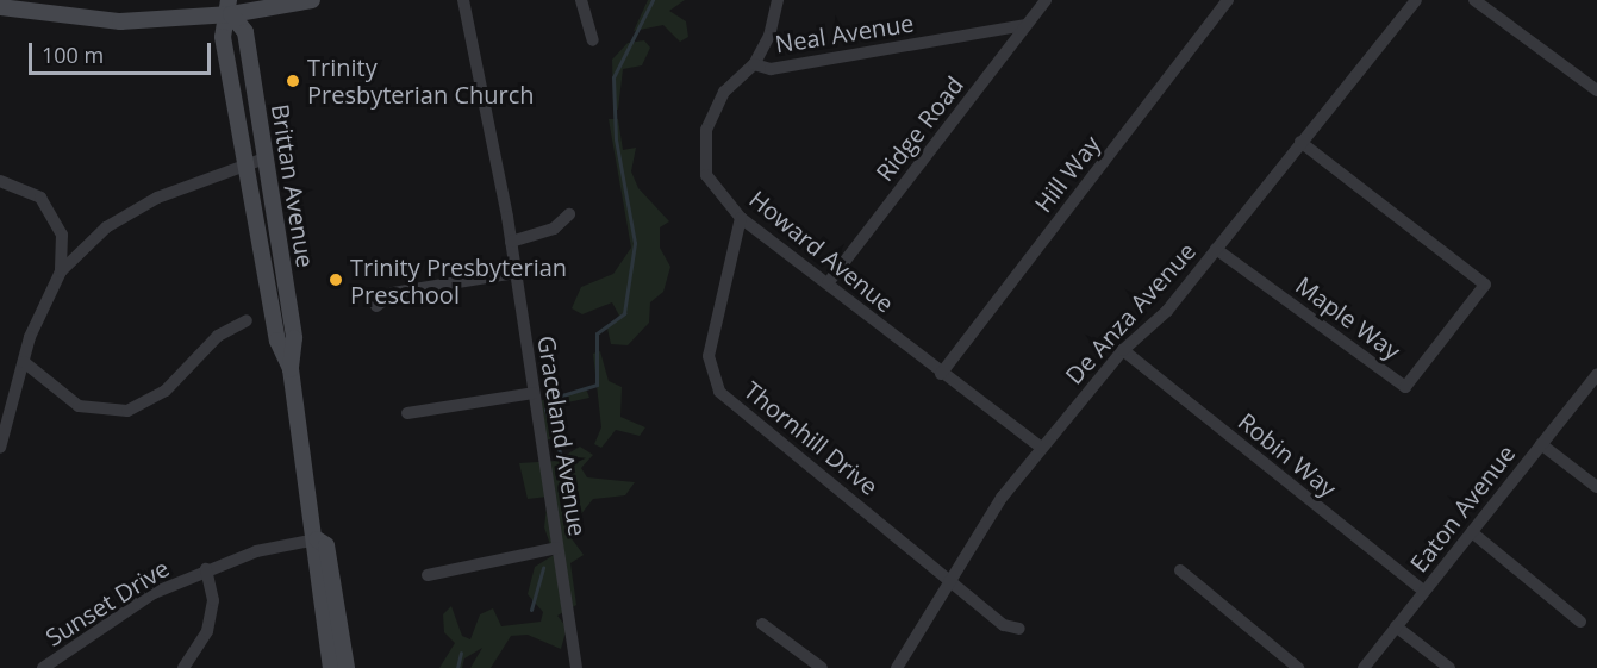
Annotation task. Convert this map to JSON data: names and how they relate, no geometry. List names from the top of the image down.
{
  "streets": {
    "main road": ["Brittan Avenue"],
    "street": [
      "Neal Avenue",
      "Ridge Road",
      "Hill Way",
      "Howard Avenue",
      "De Anza Avenue",
      "Maple Way",
      "Graceland Avenue",
      "Thornhill Drive",
      "Robin Way",
      "Eaton Avenue",
      "Sunset Drive"
    ]
  },
  "crossings": [
    ["Neal Avenue", "Ridge Road"],
    ["Neal Avenue", "Howard Avenue"],
    ["Ridge Road", "Howard Avenue"],
    ["Hill Way", "Howard Avenue"],
    ["Brittan Avenue", "Sunset Drive"],
    ["Howard Avenue", "De Anza Avenue"],
    ["Howard Avenue", "Thornhill Drive"],
    ["De Anza Avenue", "Maple Way"],
    ["De Anza Avenue", "Thornhill Drive"],
    ["De Anza Avenue", "Robin Way"],
    ["Robin Way", "Eaton Avenue"]
  ],
  "places": ["Trinity Presbyterian Church", "Trinity Presbyterian Preschool"],
  "scale_bar": "100 m"
}
